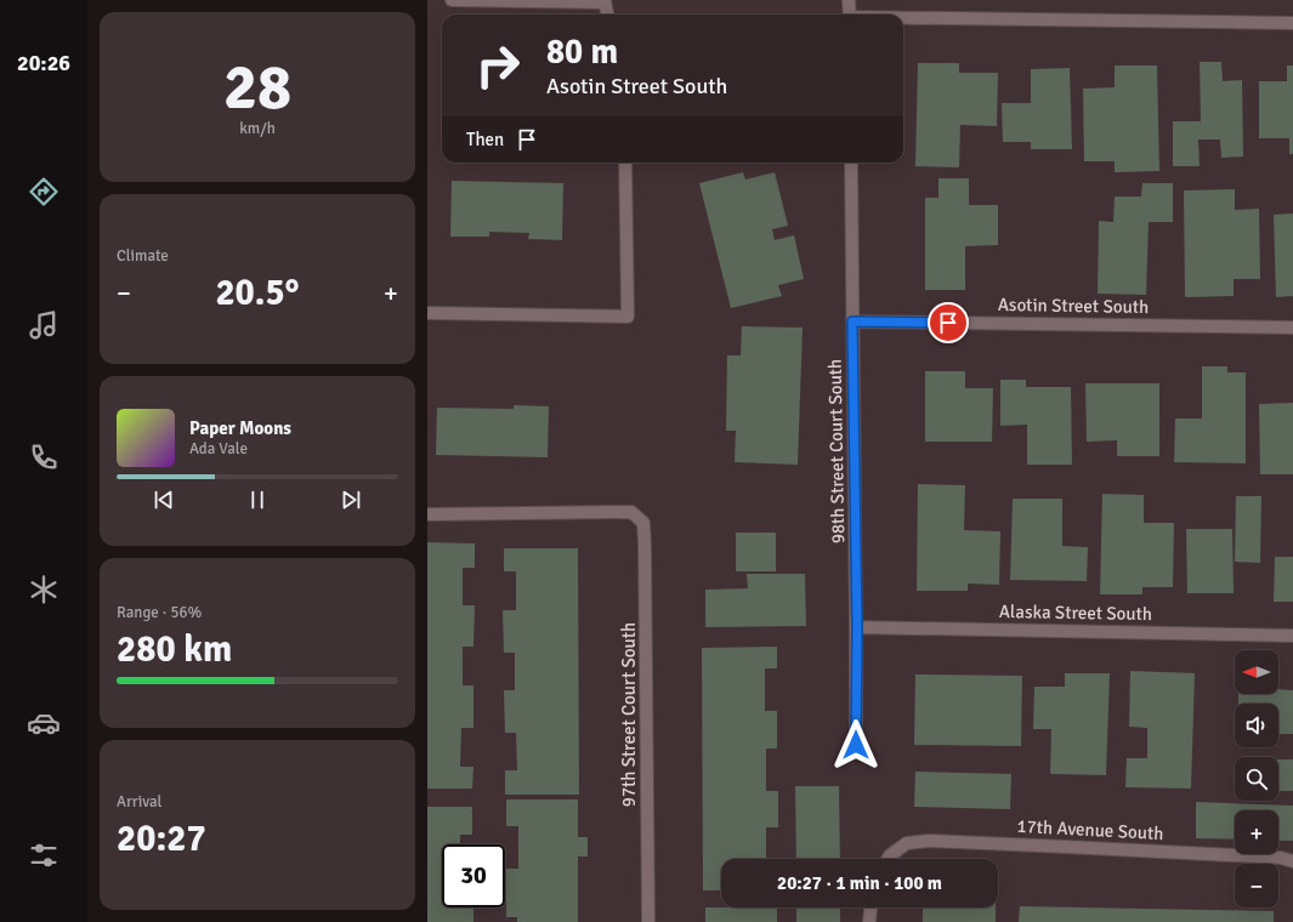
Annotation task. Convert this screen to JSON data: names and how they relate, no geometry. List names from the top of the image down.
{
  "streets": {
    "street": [
      "Asotin Street South",
      "98th Street Court South",
      "Alaska Street South",
      "97th Street Court South",
      "17th Avenue South"
    ]
  },
  "crossings": [
    ["Asotin Street South", "98th Street Court South"],
    ["98th Street Court South", "Alaska Street South"]
  ],
  "north": "left",
  "page": {
    "tabs": "20:26",
    "tile": [
      ["28", "km/h"],
      "Climate",
      ["Range · 56%", "280 km"],
      ["Arrival", "20:27"]
    ],
    "turn": ["80 m", "Asotin Street South"],
    "then": "Then",
    "heat": ["−", "20.5°", "+"],
    "song": ["Paper Moons", "Ada Vale"],
    "map_buttons": ["+", "−"],
    "limit": "30",
    "trip": "20:27 · 1 min · 100 m"
  }
}
